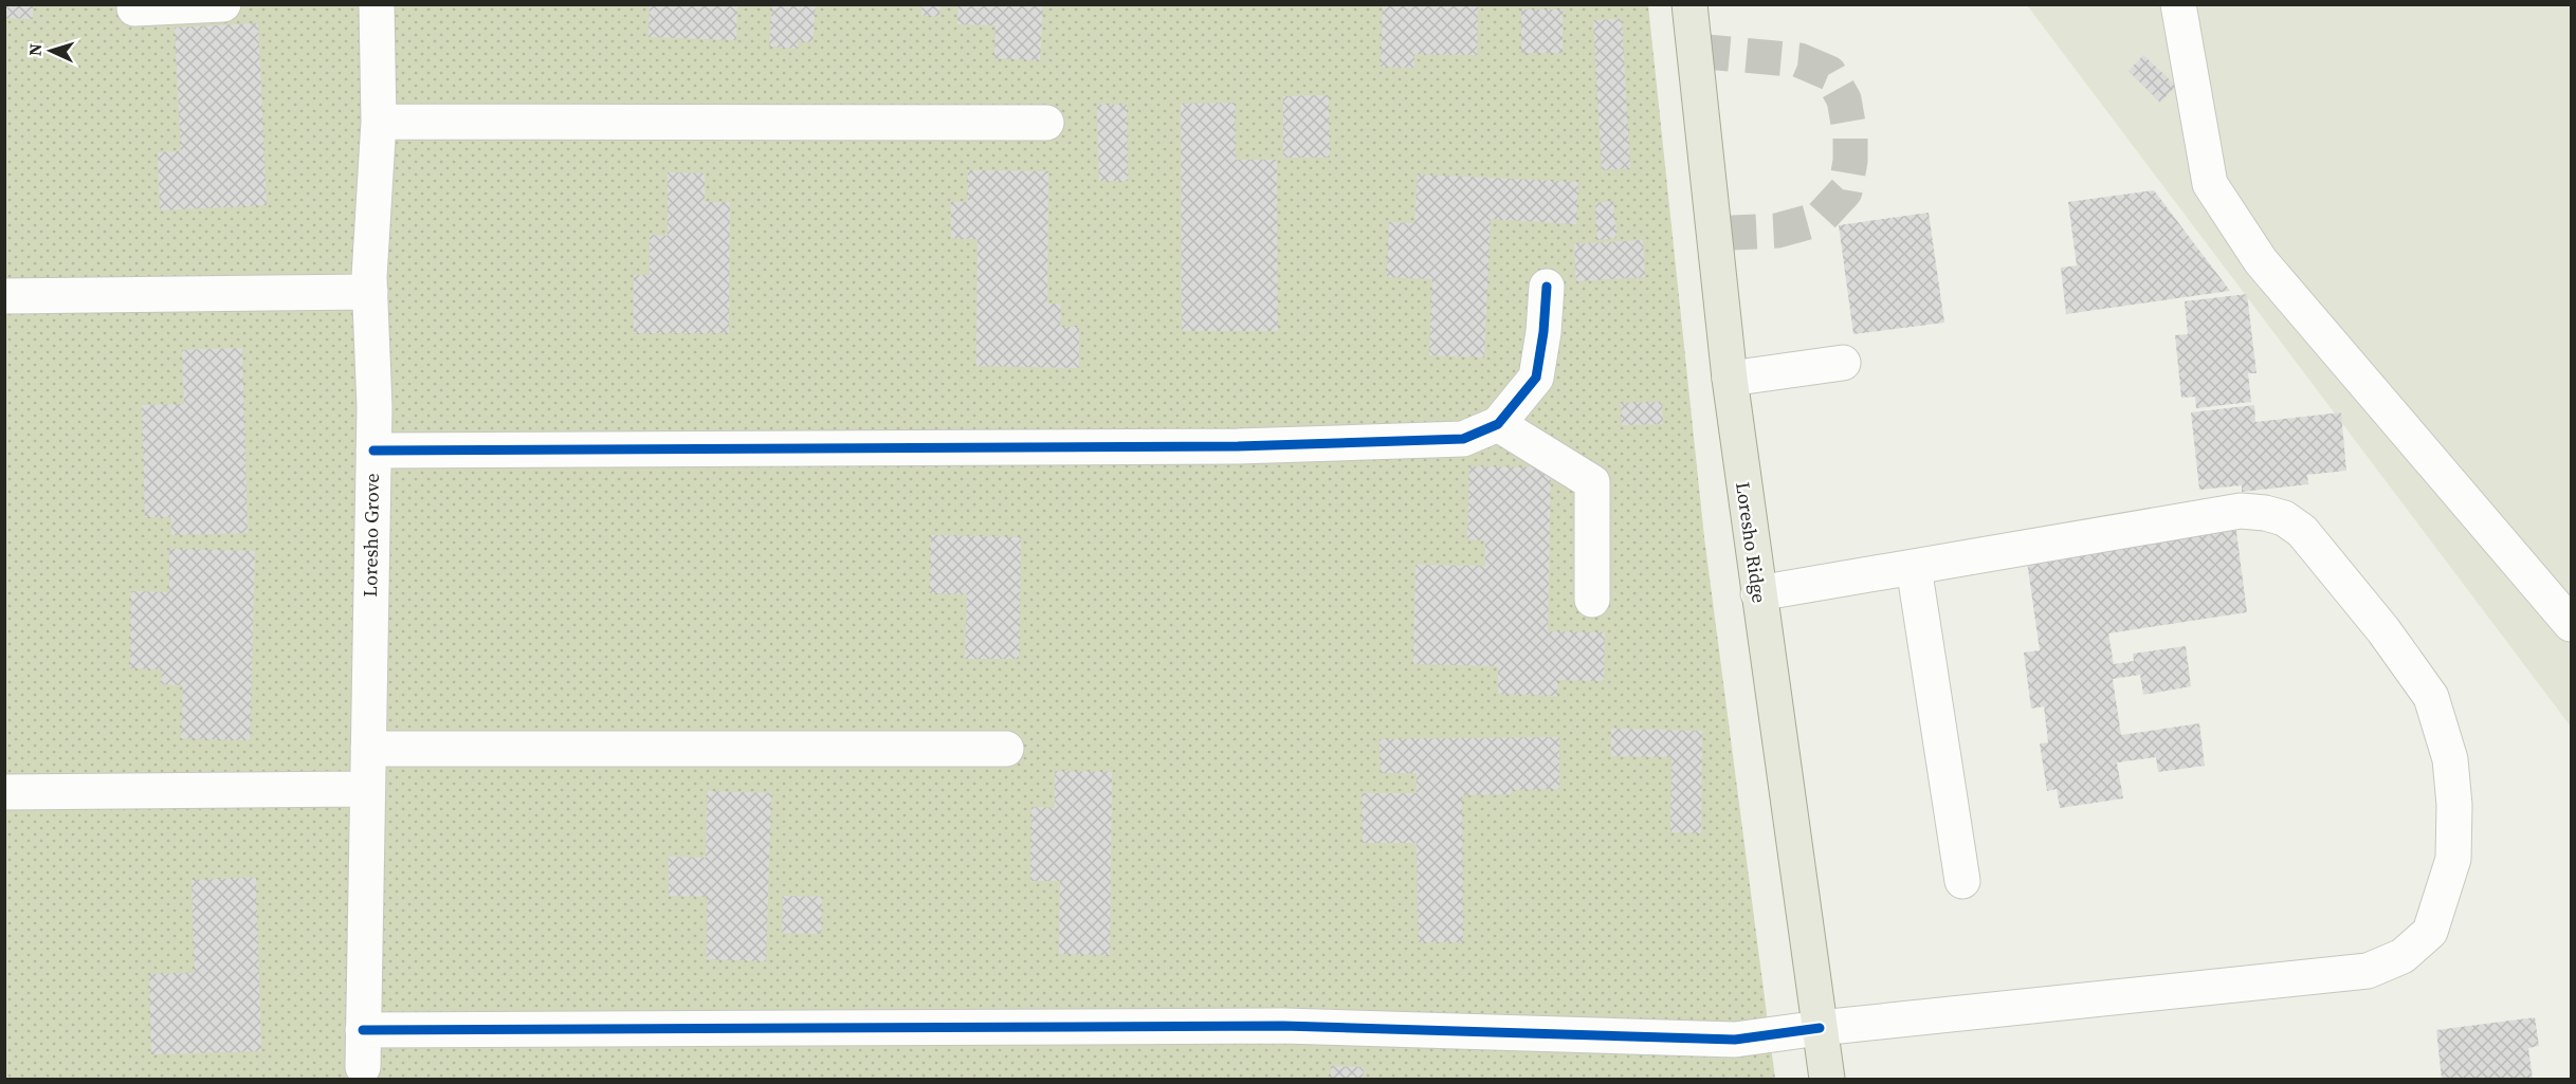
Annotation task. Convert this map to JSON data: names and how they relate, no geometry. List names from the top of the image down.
{
  "streets": {
    "main road": ["Loresho Ridge"],
    "street": ["Loresho Grove"]
  },
  "north": "left"
}
